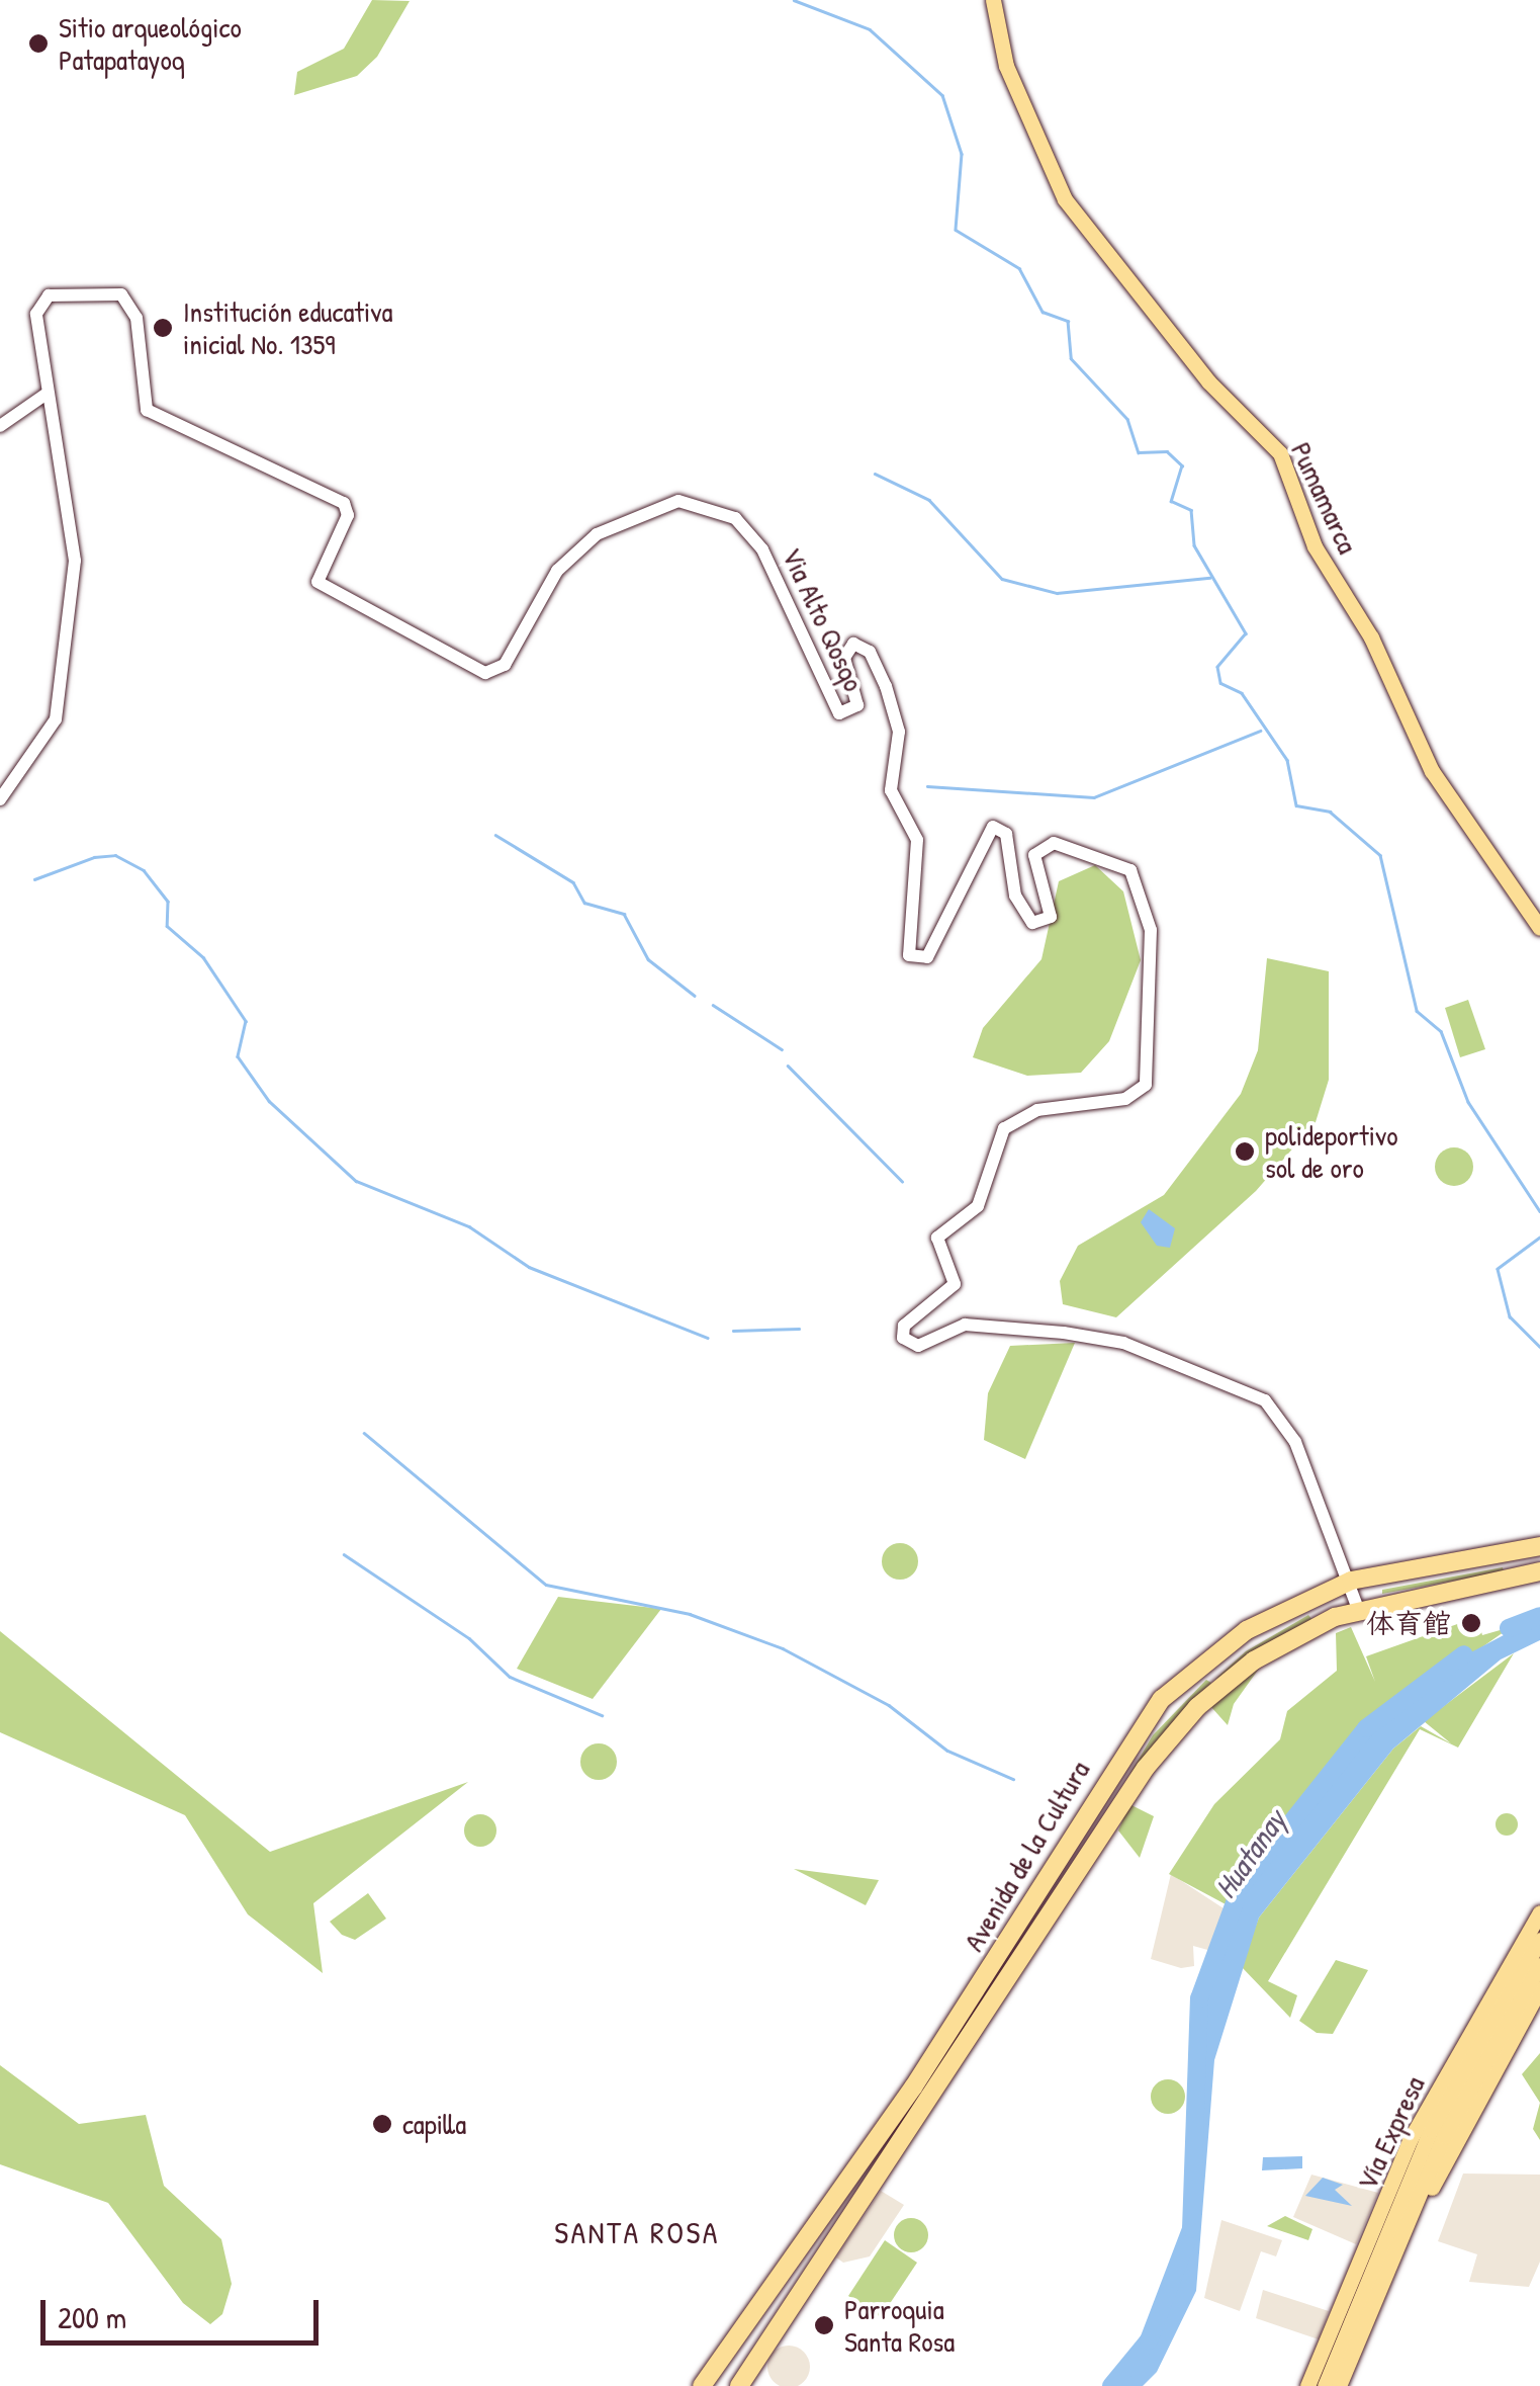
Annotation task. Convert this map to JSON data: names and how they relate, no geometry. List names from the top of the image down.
{
  "streets": {
    "highway": ["Avenida de la Cultura"],
    "main road": ["Pumamarca", "Vía Expresa"],
    "street": ["Via Alto Qosqo"]
  },
  "crossings": [
    ["Via Alto Qosqo", "Avenida de la Cultura"]
  ],
  "districts": ["SANTA ROSA"],
  "water": ["Huatanay"],
  "places": [
    "Sitio arqueológico Patapatayoq",
    "Institución educativa inicial No. 1359",
    "polideportivo sol de oro",
    "体育館",
    "capilla",
    "Parroquia Santa Rosa"
  ],
  "scale_bar": "200 m"
}
